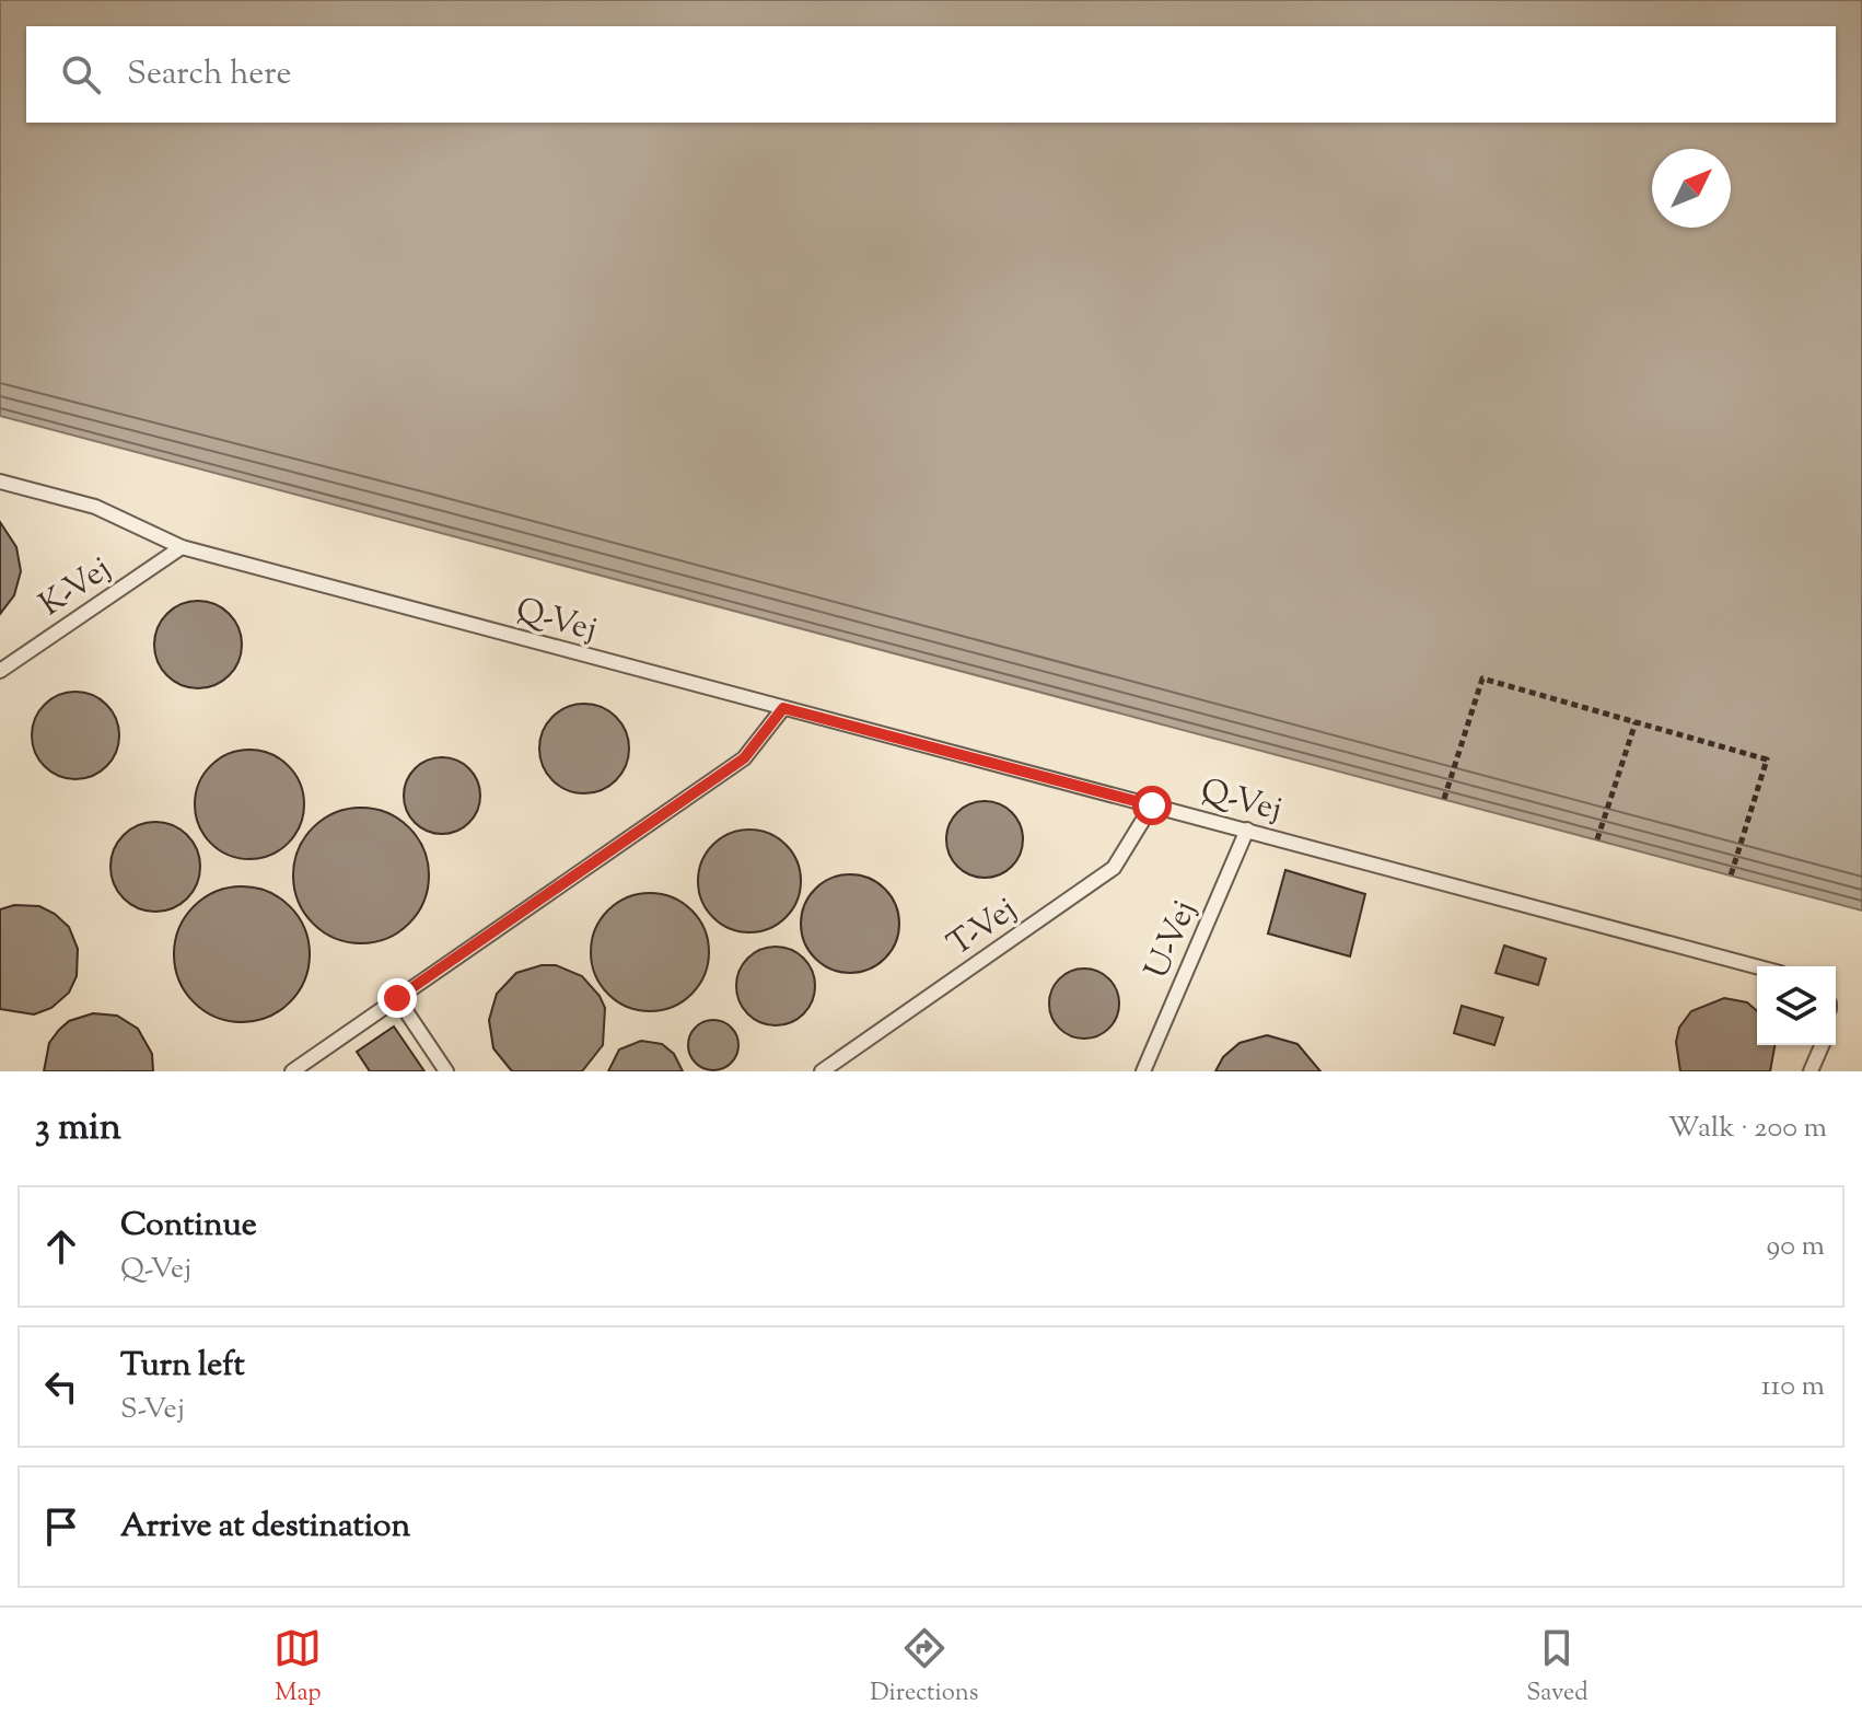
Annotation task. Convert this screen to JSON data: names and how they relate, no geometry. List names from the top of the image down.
{
  "streets": {
    "lane": [
      "K-Vej",
      "Q-Vej",
      "T-Vej",
      "U-Vej"
    ]
  },
  "crossings": [
    ["K-Vej", "Q-Vej"],
    ["Q-Vej", "T-Vej"],
    ["Q-Vej", "U-Vej"]
  ],
  "north": "top right",
  "page": {
    "search": "Search here",
    "heading": ["3 min", "Walk · 200 m"],
    "list": [
      ["Continue", "Q-Vej", "90 m"],
      ["Turn left", "S-Vej", "110 m"],
      "Arrive at destination"
    ],
    "nav": ["Map", "Directions", "Saved"]
  }
}
